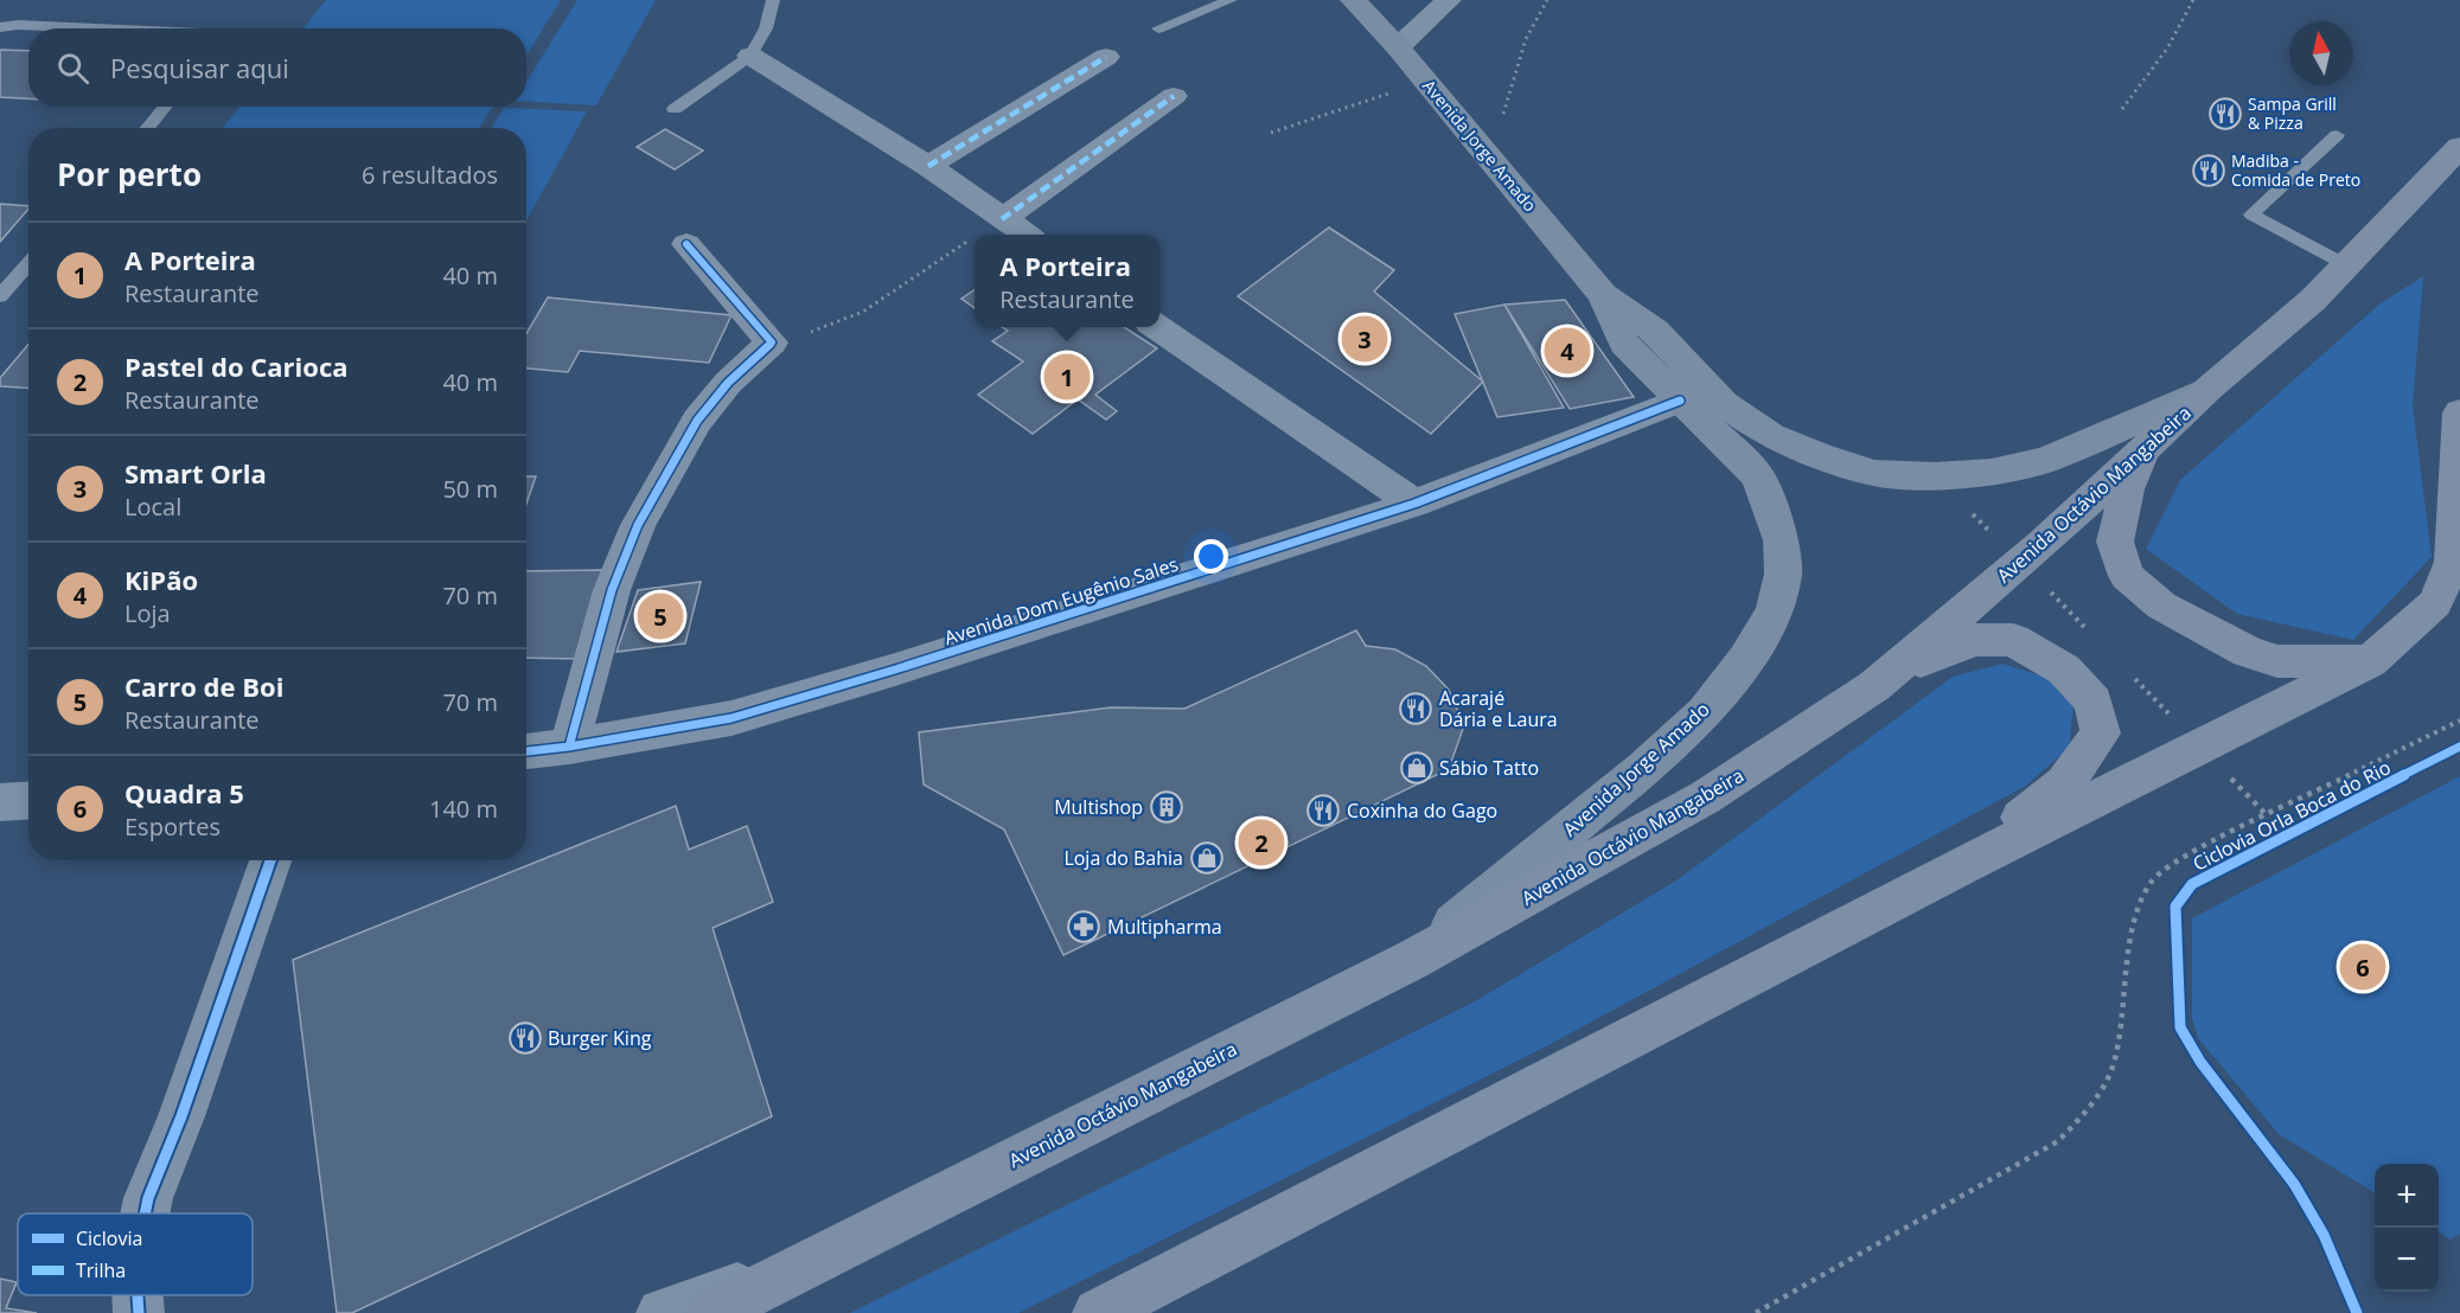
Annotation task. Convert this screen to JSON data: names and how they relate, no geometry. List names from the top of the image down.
{
  "streets": {
    "main road": ["Avenida Jorge Amado", "Avenida Octávio Mangabeira"],
    "street": ["Avenida Dom Eugênio Sales"],
    "cycle path": ["Ciclovia Orla Boca do Rio"]
  },
  "crossings": [
    ["Avenida Jorge Amado", "Avenida Octávio Mangabeira"],
    ["Avenida Jorge Amado", "Avenida Dom Eugênio Sales"]
  ],
  "places": {
    "restaurant": [
      "Sampa Grill & Pizza",
      "Madiba - Comida de Preto",
      "Acarajé Dária e Laura",
      "Coxinha do Gago",
      "Burger King"
    ],
    "shop": ["Sábio Tatto", "Loja do Bahia"],
    "building": ["Multishop"],
    "pharmacy": ["Multipharma"]
  },
  "legend": ["Ciclovia", "Trilha"],
  "north": "top",
  "page": {
    "search": "Pesquisar aqui",
    "heading": ["Por perto", "6 resultados"],
    "list": [
      {
        "mark": "1",
        "name": "A Porteira",
        "note": "Restaurante",
        "value": "40 m"
      },
      {
        "mark": "2",
        "name": "Pastel do Carioca",
        "note": "Restaurante",
        "value": "40 m"
      },
      {
        "mark": "3",
        "name": "Smart Orla",
        "note": "Local",
        "value": "50 m"
      },
      {
        "mark": "4",
        "name": "KiPão",
        "note": "Loja",
        "value": "70 m"
      },
      {
        "mark": "5",
        "name": "Carro de Boi",
        "note": "Restaurante",
        "value": "70 m"
      },
      {
        "mark": "6",
        "name": "Quadra 5",
        "note": "Esportes",
        "value": "140 m"
      }
    ],
    "popup": ["A Porteira", "Restaurante"],
    "pins": [
      "3",
      "4",
      "1",
      "5",
      "2",
      "6"
    ],
    "map_buttons": ["+", "−"]
  }
}
